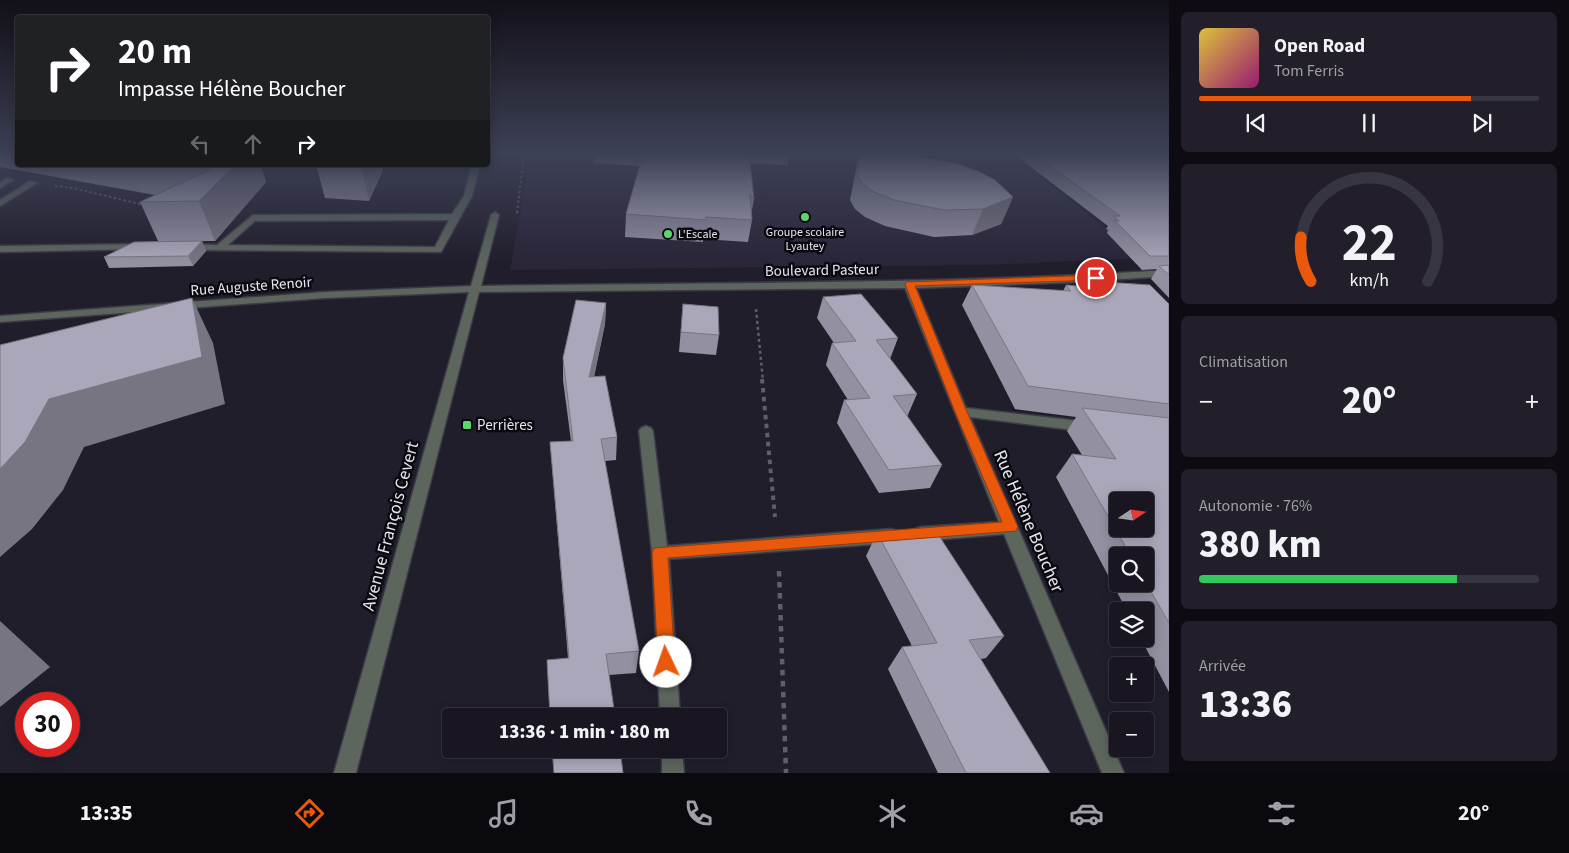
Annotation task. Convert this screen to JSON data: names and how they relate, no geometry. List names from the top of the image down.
{
  "streets": {
    "street": [
      "Boulevard Pasteur",
      "Rue Auguste Renoir",
      "Rue Hélène Boucher",
      "Avenue François Cevert"
    ]
  },
  "crossings": [
    ["Boulevard Pasteur", "Rue Auguste Renoir"],
    ["Boulevard Pasteur", "Rue Hélène Boucher"],
    ["Boulevard Pasteur", "Avenue François Cevert"],
    ["Rue Auguste Renoir", "Avenue François Cevert"]
  ],
  "places": {
    "other": ["Groupe scolaire Lyautey", "L'Escale"],
    "transit": ["Perrières"]
  },
  "north": "right",
  "page": {
    "turn": ["20 m", "Impasse Hélène Boucher"],
    "song": ["Open Road", "Tom Ferris"],
    "tile": [
      "Climatisation",
      ["Autonomie · 76%", "380 km"],
      ["Arrivée", "13:36"]
    ],
    "heat": ["−", "20°", "+"],
    "map_buttons": ["+", "−"],
    "limit": "30",
    "trip": "13:36 · 1 min · 180 m",
    "tabs": ["13:35", "20°"],
    "gauge": ["22", "km/h"]
  }
}
